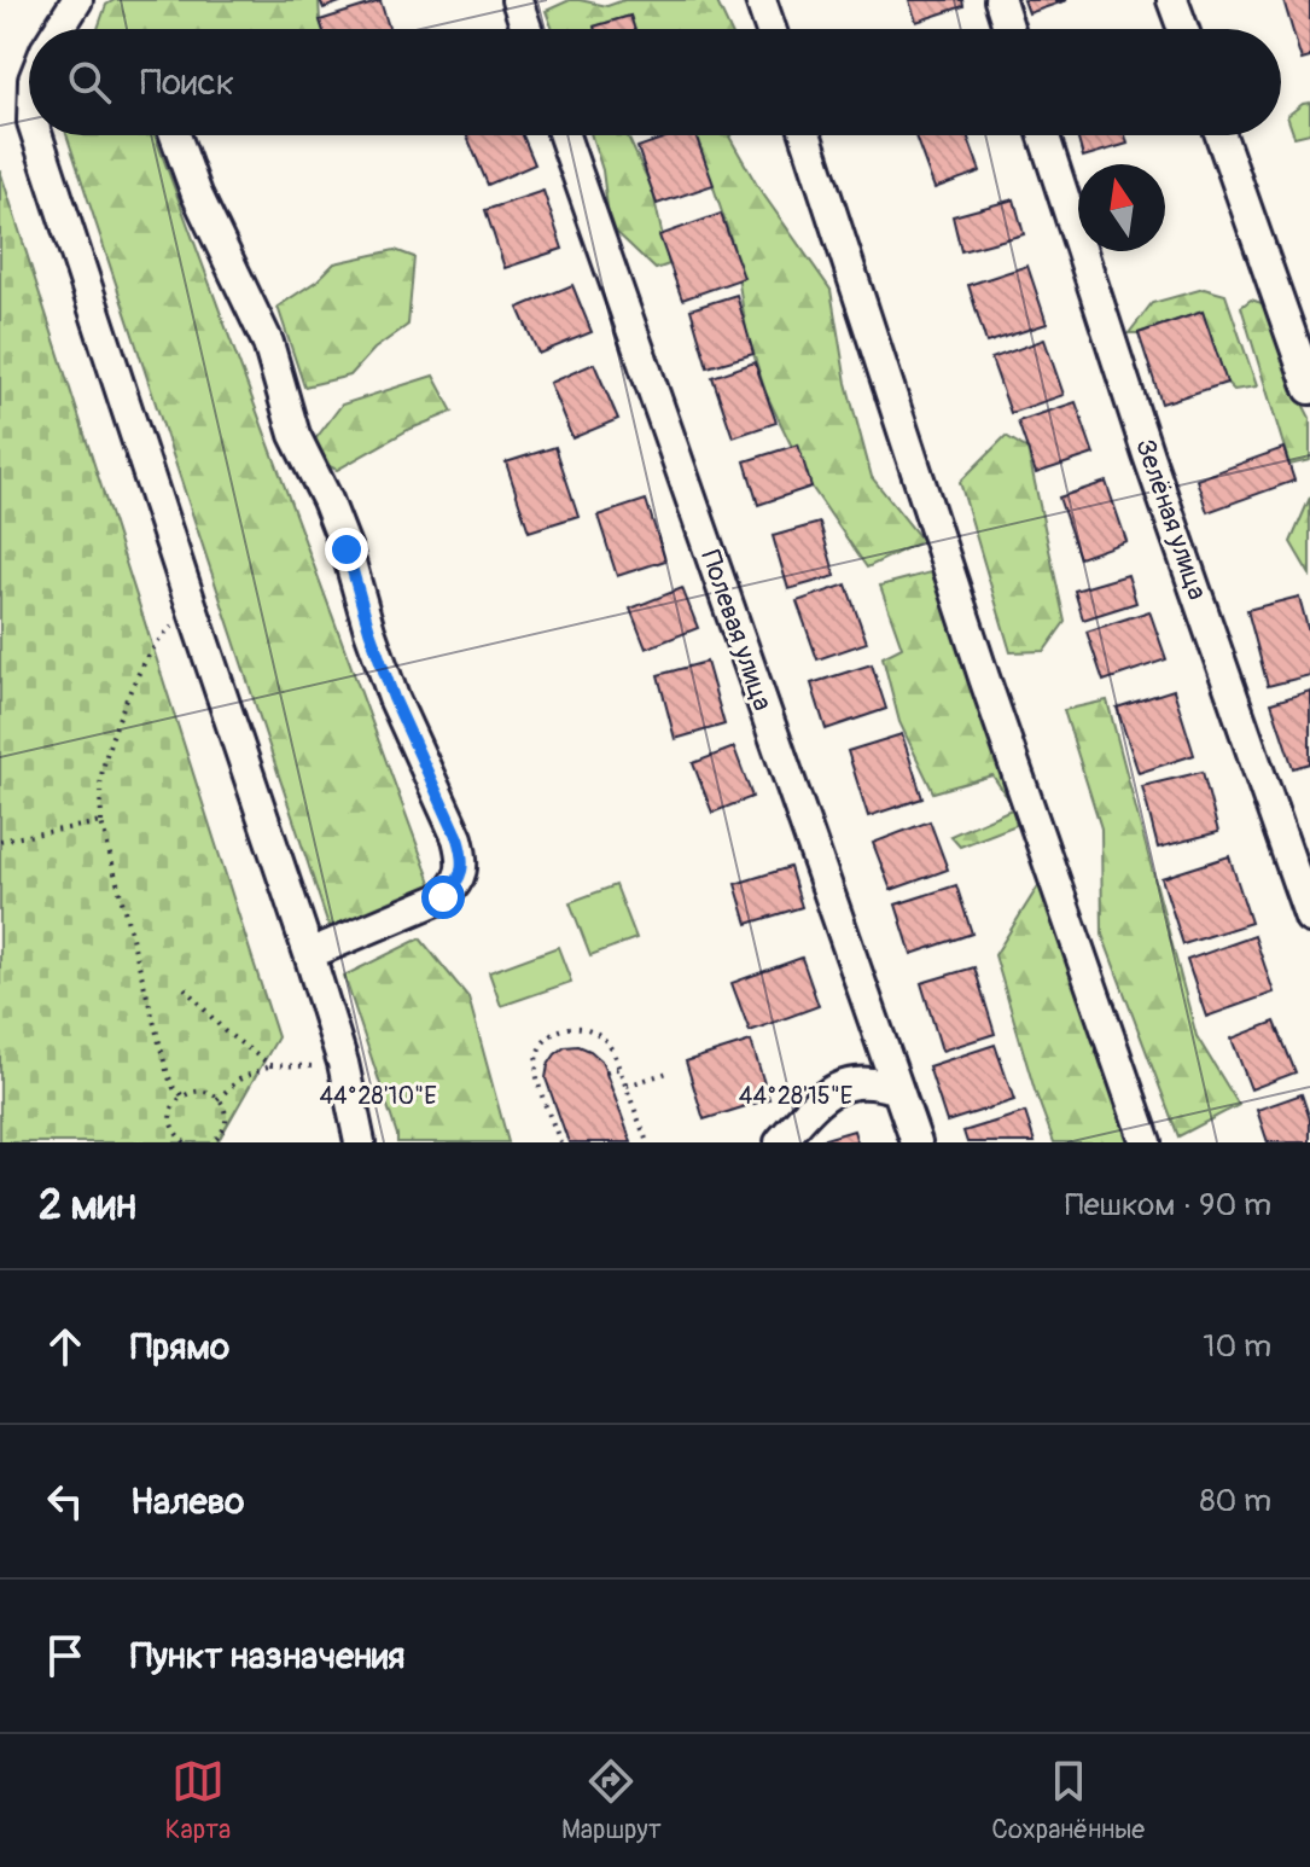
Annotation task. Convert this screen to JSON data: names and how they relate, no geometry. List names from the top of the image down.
{
  "streets": {
    "street": ["Зелёная улица", "Полевая улица"]
  },
  "north": "top",
  "page": {
    "search": "Поиск",
    "heading": ["2 мин", "Пешком · 90 m"],
    "list": [
      ["Прямо", "10 m"],
      ["Налево", "80 m"],
      "Пункт назначения"
    ],
    "nav": ["Карта", "Маршрут", "Сохранённые"]
  },
  "coordinates": ["44°28'10\"E", "44°28'15\"E"]
}
